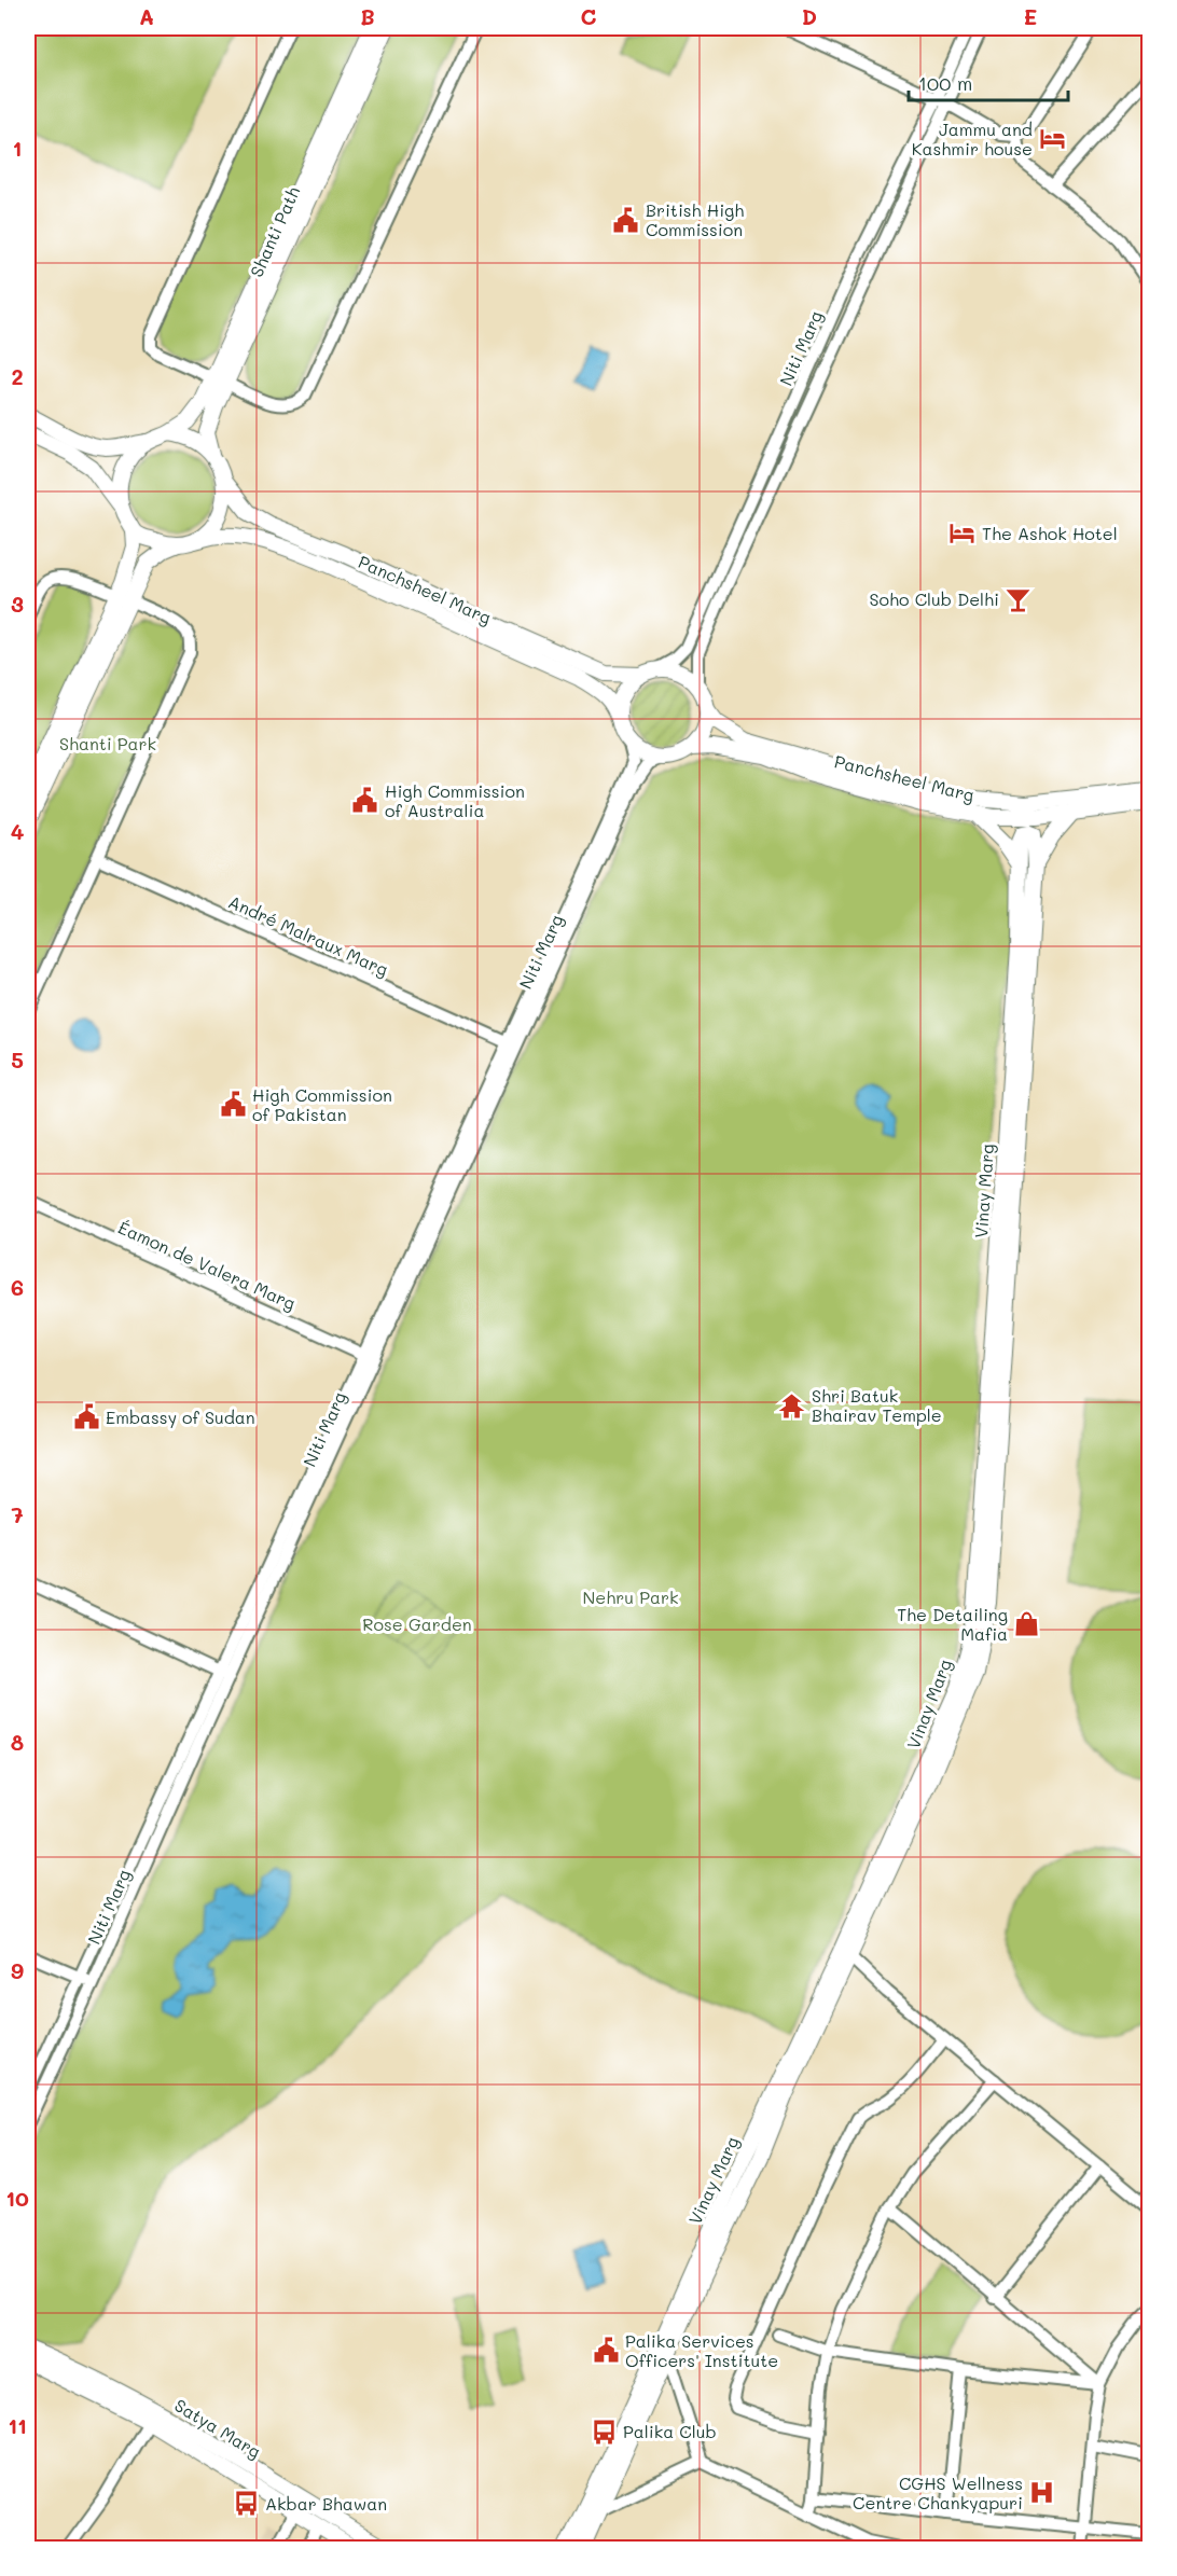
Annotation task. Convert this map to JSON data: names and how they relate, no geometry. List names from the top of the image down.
{
  "streets": {
    "main road": [
      "Shanti Path",
      "Panchsheel Marg",
      "Vinay Marg",
      "Satya Marg"
    ],
    "street": ["Niti Marg", "André Malraux Marg", "Éamon de Valera Marg"]
  },
  "crossings": [
    ["Shanti Path", "Panchsheel Marg"],
    ["Niti Marg", "Panchsheel Marg"],
    ["Niti Marg", "André Malraux Marg"],
    ["Niti Marg", "Éamon de Valera Marg"],
    ["Panchsheel Marg", "Vinay Marg"]
  ],
  "parks": ["Shanti Park", "Nehru Park", "Rose Garden"],
  "places": {
    "hotel": ["Jammu and Kashmir house", "The Ashok Hotel"],
    "public building": [
      "British High Commission",
      "High Commission of Australia",
      "High Commission of Pakistan",
      "Embassy of Sudan",
      "Palika Services Officers' Institute"
    ],
    "bar": ["Soho Club Delhi"],
    "temple": ["Shri Batuk Bhairav Temple"],
    "shop": ["The Detailing Mafia"],
    "bus stop": ["Palika Club", "Akbar Bhawan"],
    "hospital": ["CGHS Wellness Centre Chankyapuri"]
  },
  "scale_bar": "100 m",
  "grid": {
    "columns": [
      "A",
      "B",
      "C",
      "D",
      "E"
    ],
    "rows": [
      "1",
      "2",
      "3",
      "4",
      "5",
      "6",
      "7",
      "8",
      "9",
      "10",
      "11"
    ]
  }
}
